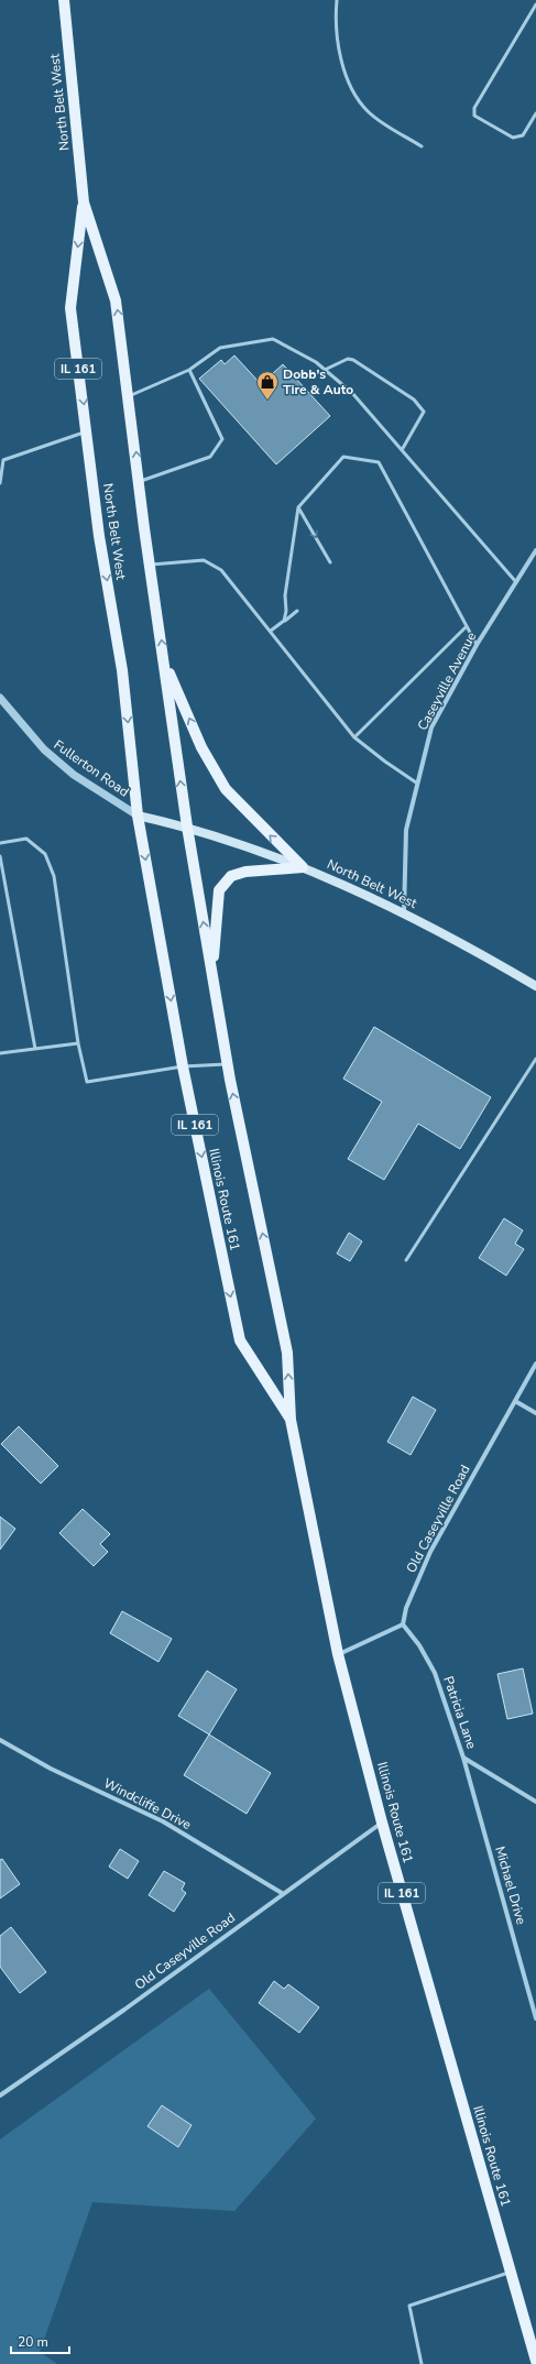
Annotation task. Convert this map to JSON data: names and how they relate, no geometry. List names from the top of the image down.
{
  "streets": {
    "main road": ["North Belt West", "IL 161", "Illinois Route 161"],
    "street": [
      "Caseyville Avenue",
      "Fullerton Road",
      "Old Caseyville Road",
      "Patricia Lane",
      "Windcliffe Drive",
      "Michael Drive"
    ]
  },
  "crossings": [
    ["North Belt West", "Caseyville Avenue"],
    ["North Belt West", "Fullerton Road"],
    ["North Belt West", "Illinois Route 161"],
    ["Fullerton Road", "Illinois Route 161"],
    ["Illinois Route 161", "Old Caseyville Road"],
    ["Old Caseyville Road", "Patricia Lane"],
    ["Old Caseyville Road", "Windcliffe Drive"],
    ["Patricia Lane", "Michael Drive"]
  ],
  "places": {
    "shop": ["Dobb's Tire & Auto"]
  },
  "scale_bar": "20 m"
}
